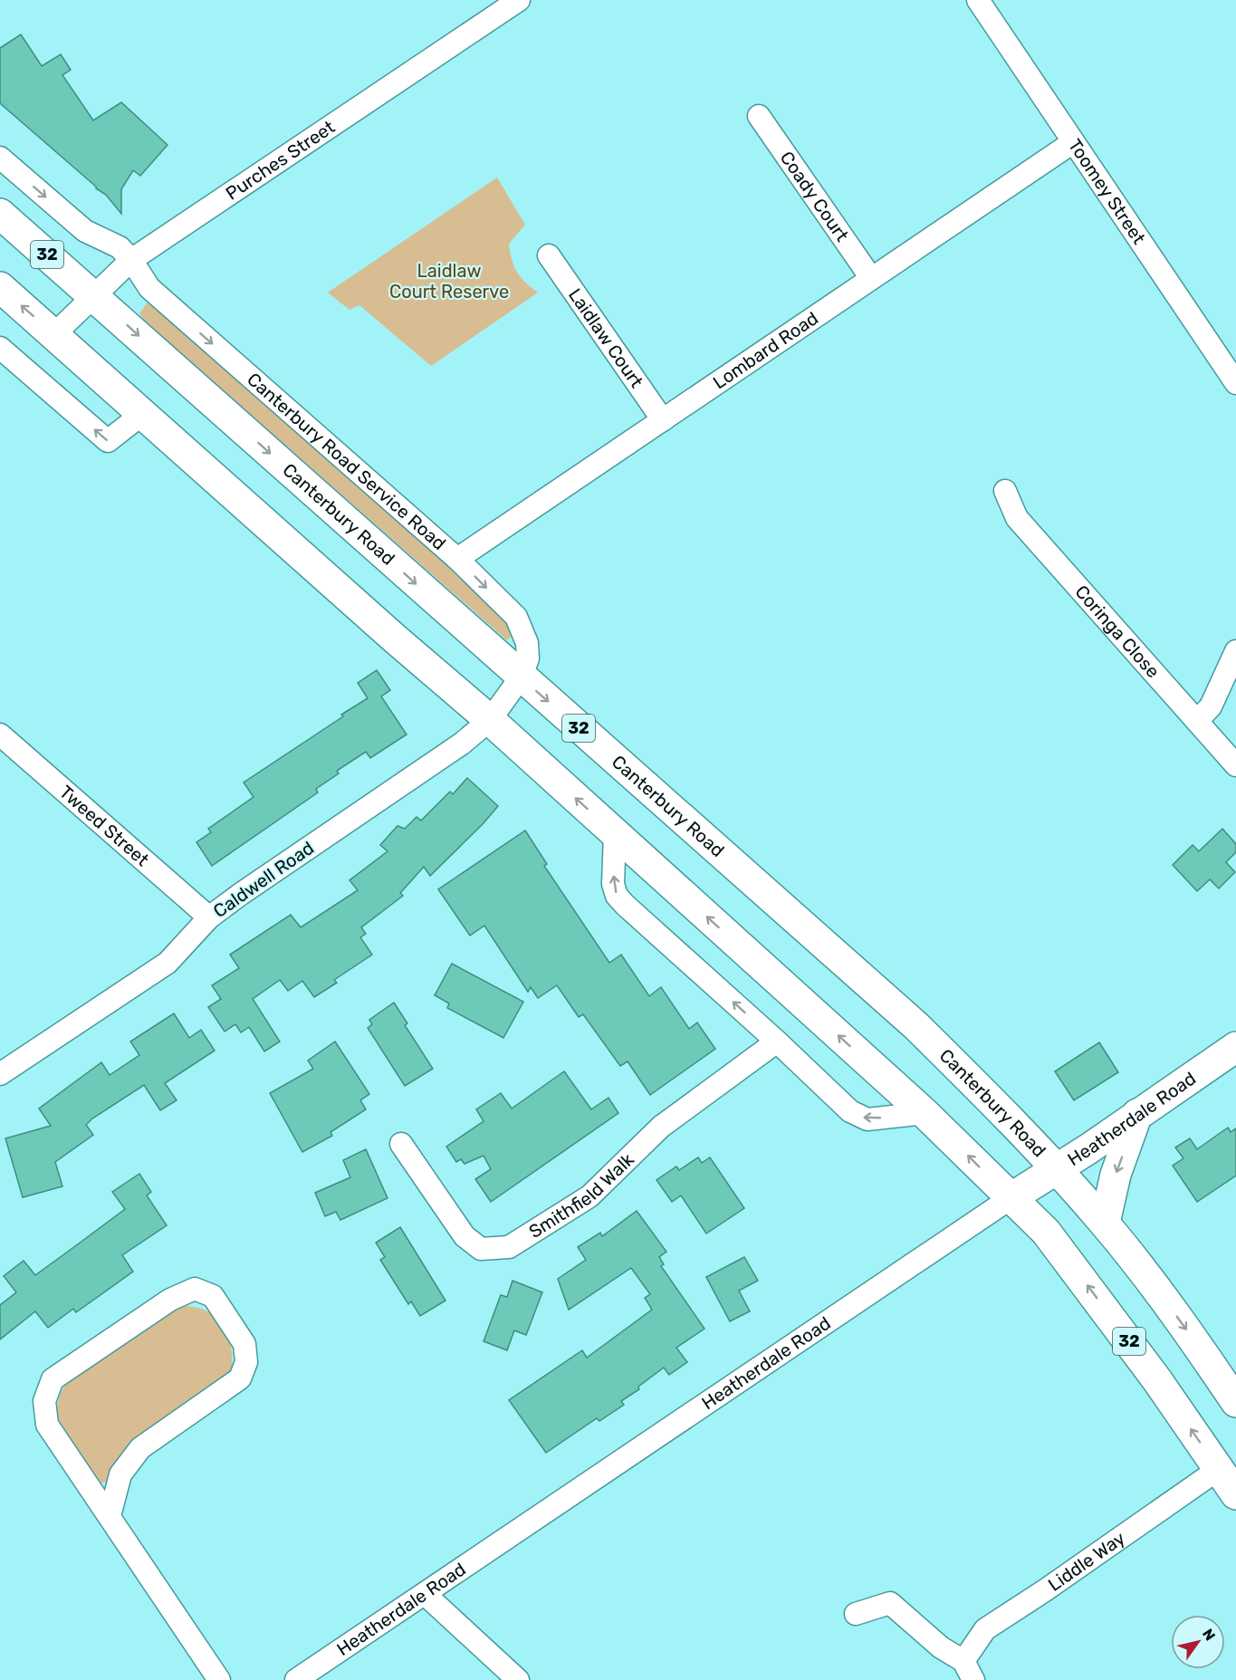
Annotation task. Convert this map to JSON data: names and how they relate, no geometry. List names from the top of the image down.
{
  "streets": {
    "main road": ["32", "Canterbury Road", "Heatherdale Road"],
    "street": [
      "Purches Street",
      "Toomey Street",
      "Coady Court",
      "Laidlaw Court",
      "Lombard Road",
      "Canterbury Road Service Road",
      "Coringa Close",
      "Tweed Street",
      "Caldwell Road",
      "Smithfield Walk",
      "Liddle Way"
    ]
  },
  "crossings": [
    ["Purches Street", "32"],
    ["Purches Street", "Canterbury Road Service Road"],
    ["Purches Street", "Canterbury Road"],
    ["Toomey Street", "Lombard Road"],
    ["Coady Court", "Lombard Road"],
    ["32", "Caldwell Road"],
    ["32", "Heatherdale Road"],
    ["32", "Liddle Way"],
    ["Laidlaw Court", "Lombard Road"],
    ["Lombard Road", "Canterbury Road Service Road"],
    ["Canterbury Road Service Road", "Canterbury Road"],
    ["Canterbury Road Service Road", "Caldwell Road"],
    ["Canterbury Road", "Caldwell Road"],
    ["Canterbury Road", "Heatherdale Road"],
    ["Tweed Street", "Caldwell Road"]
  ],
  "one_way": ["Canterbury Road Service Road"],
  "parks": ["Laidlaw Court Reserve"],
  "north": "top right"
}
